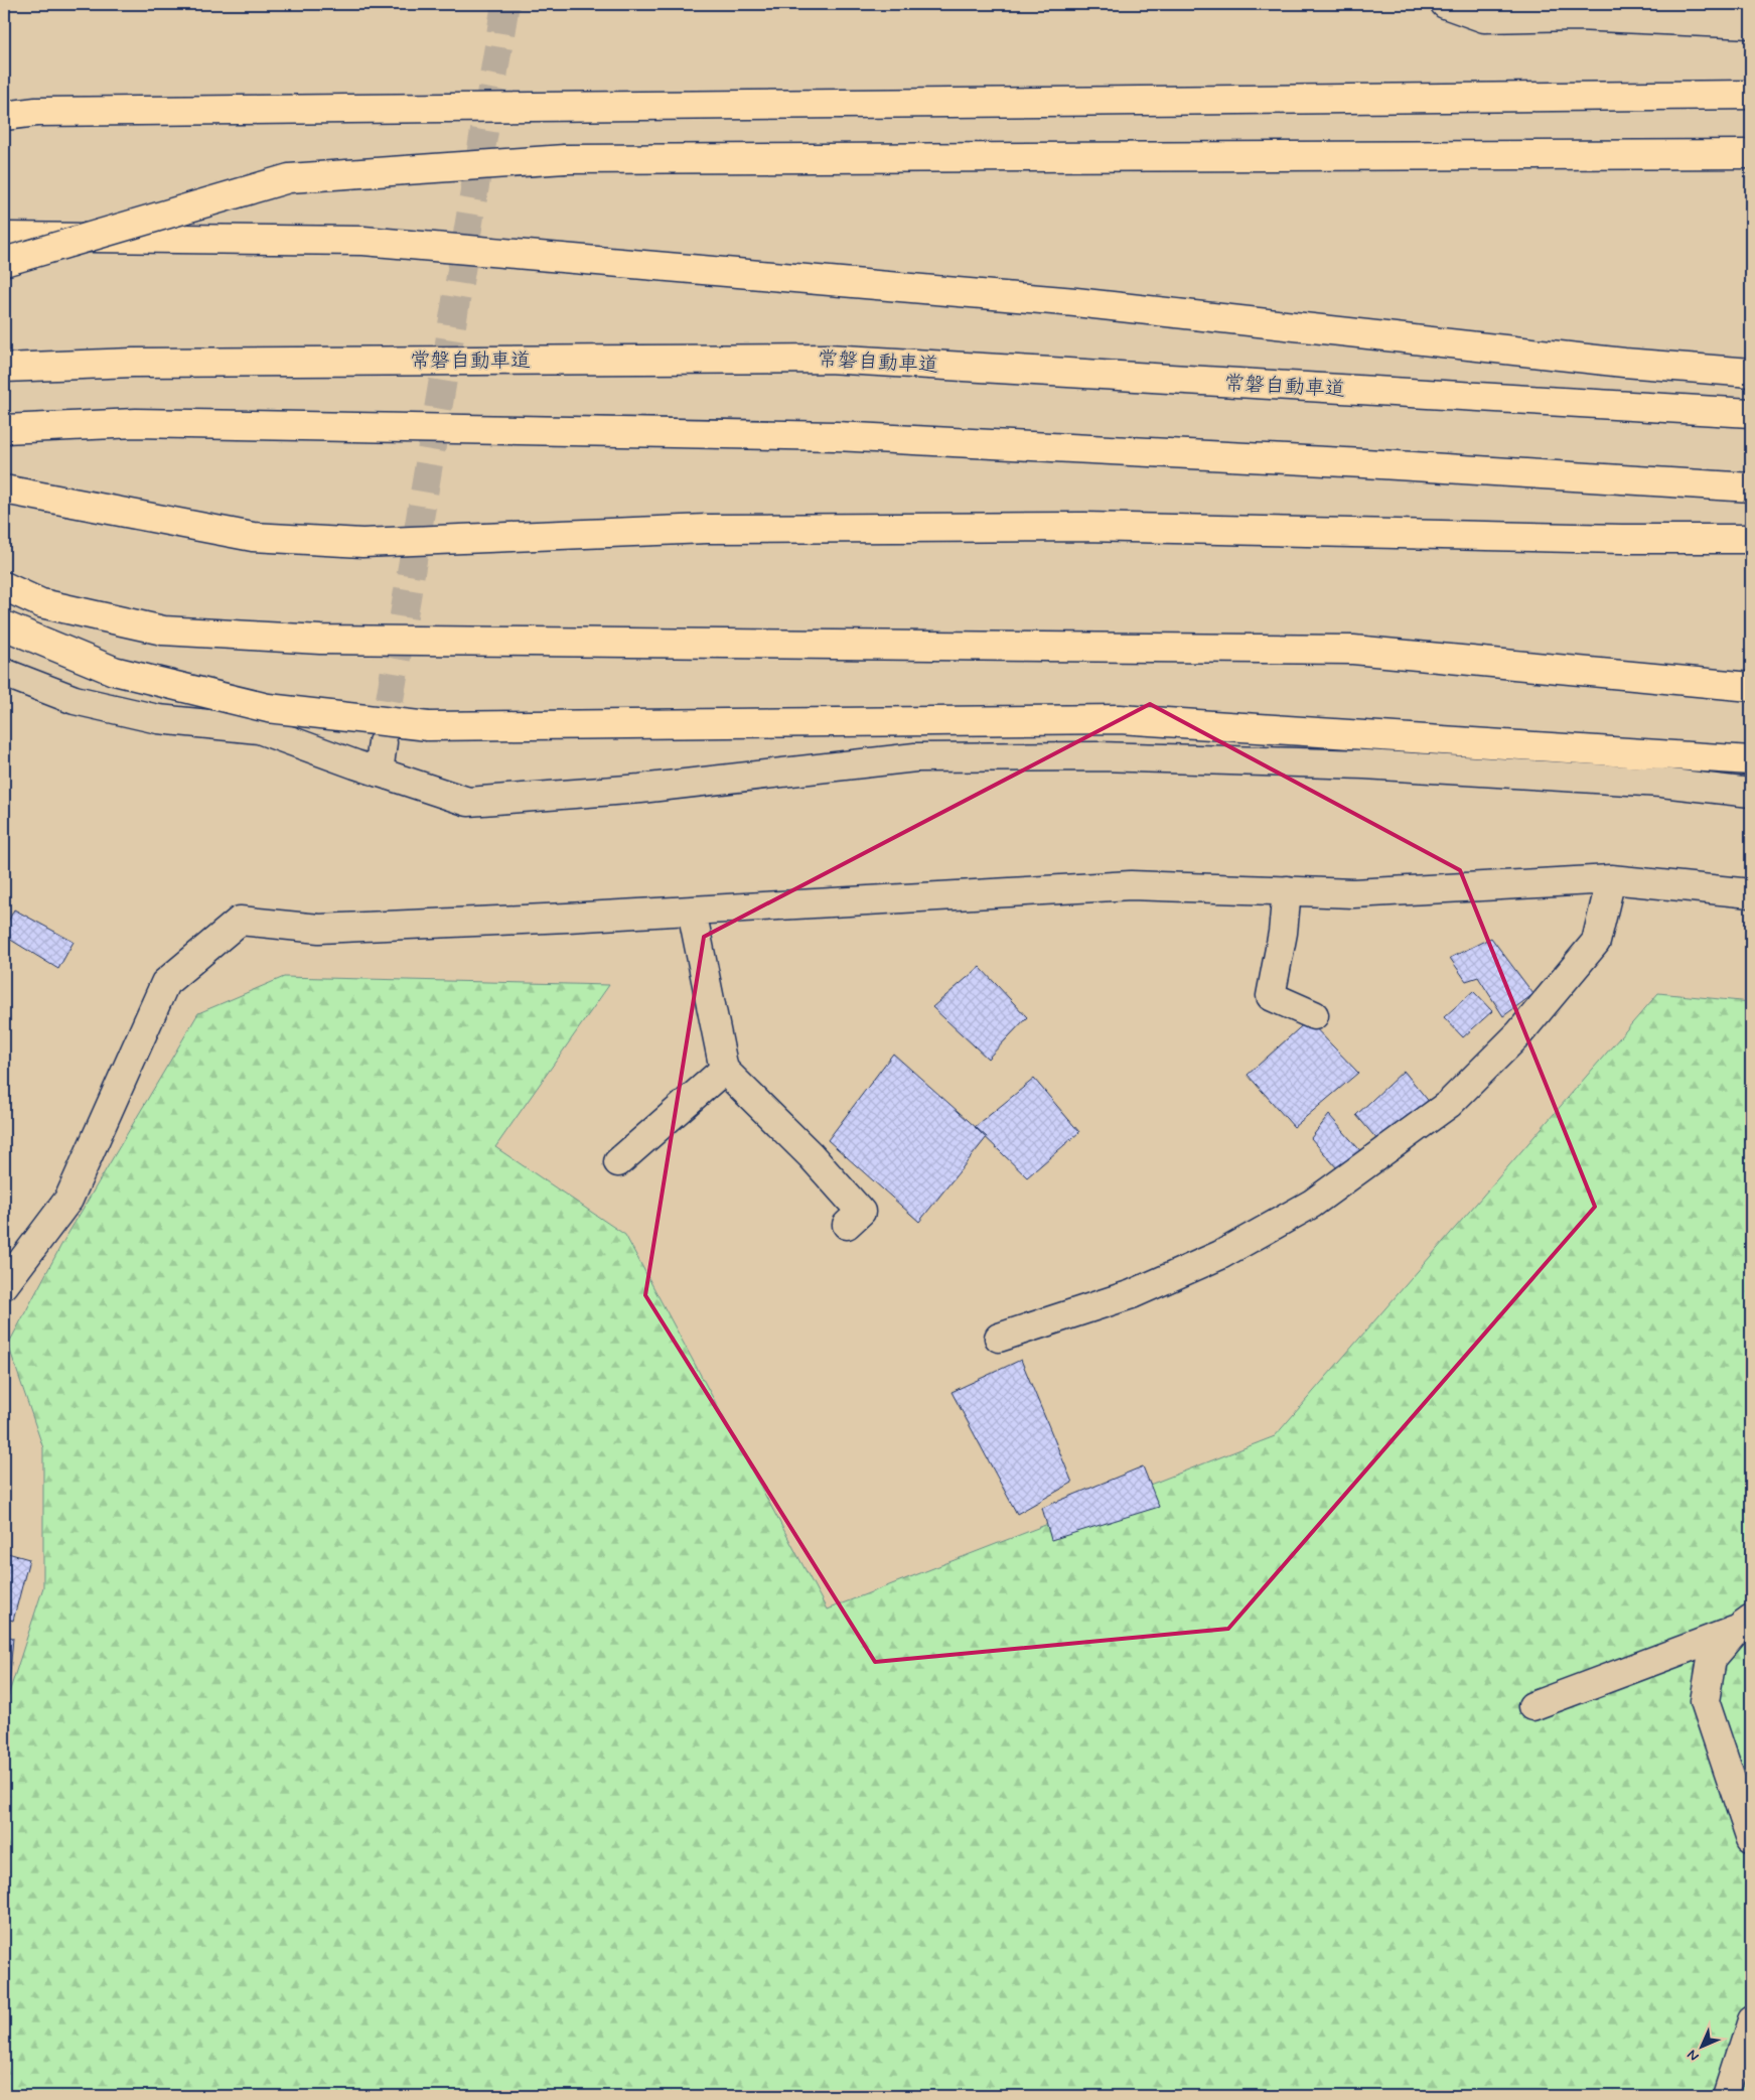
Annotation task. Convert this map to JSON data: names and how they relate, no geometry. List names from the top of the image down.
{
  "streets": {
    "highway": ["常磐自動車道"]
  },
  "north": "bottom left"
}
